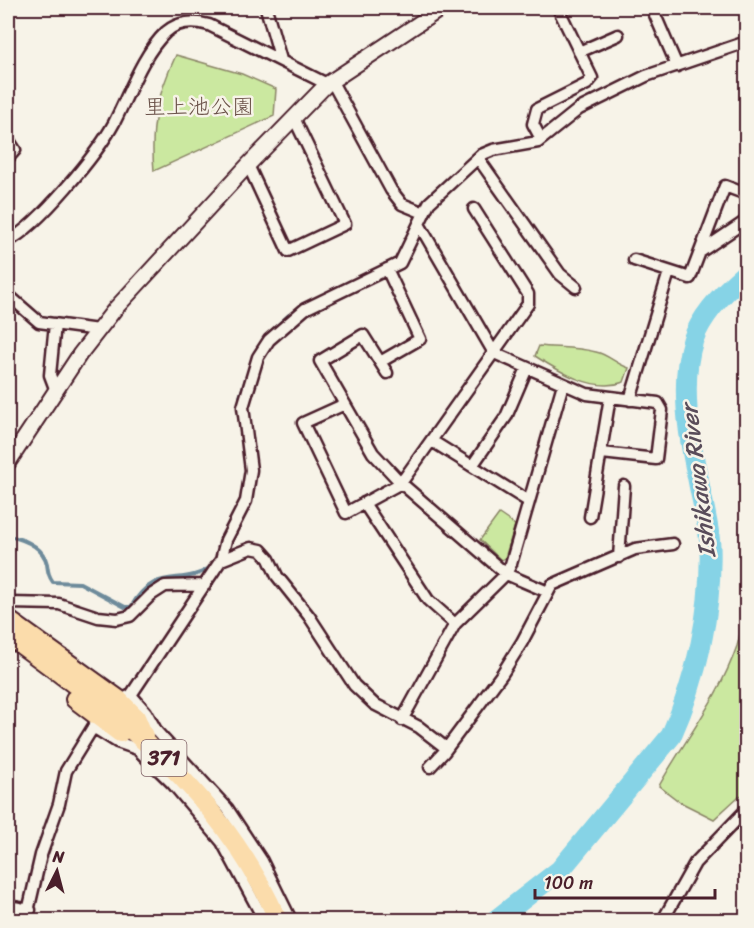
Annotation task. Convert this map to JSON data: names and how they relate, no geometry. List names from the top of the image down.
{
  "streets": {
    "highway": ["371"]
  },
  "water": ["Ishikawa River"],
  "parks": ["里上池公園"],
  "scale_bar": "100 m",
  "north": "top"
}
